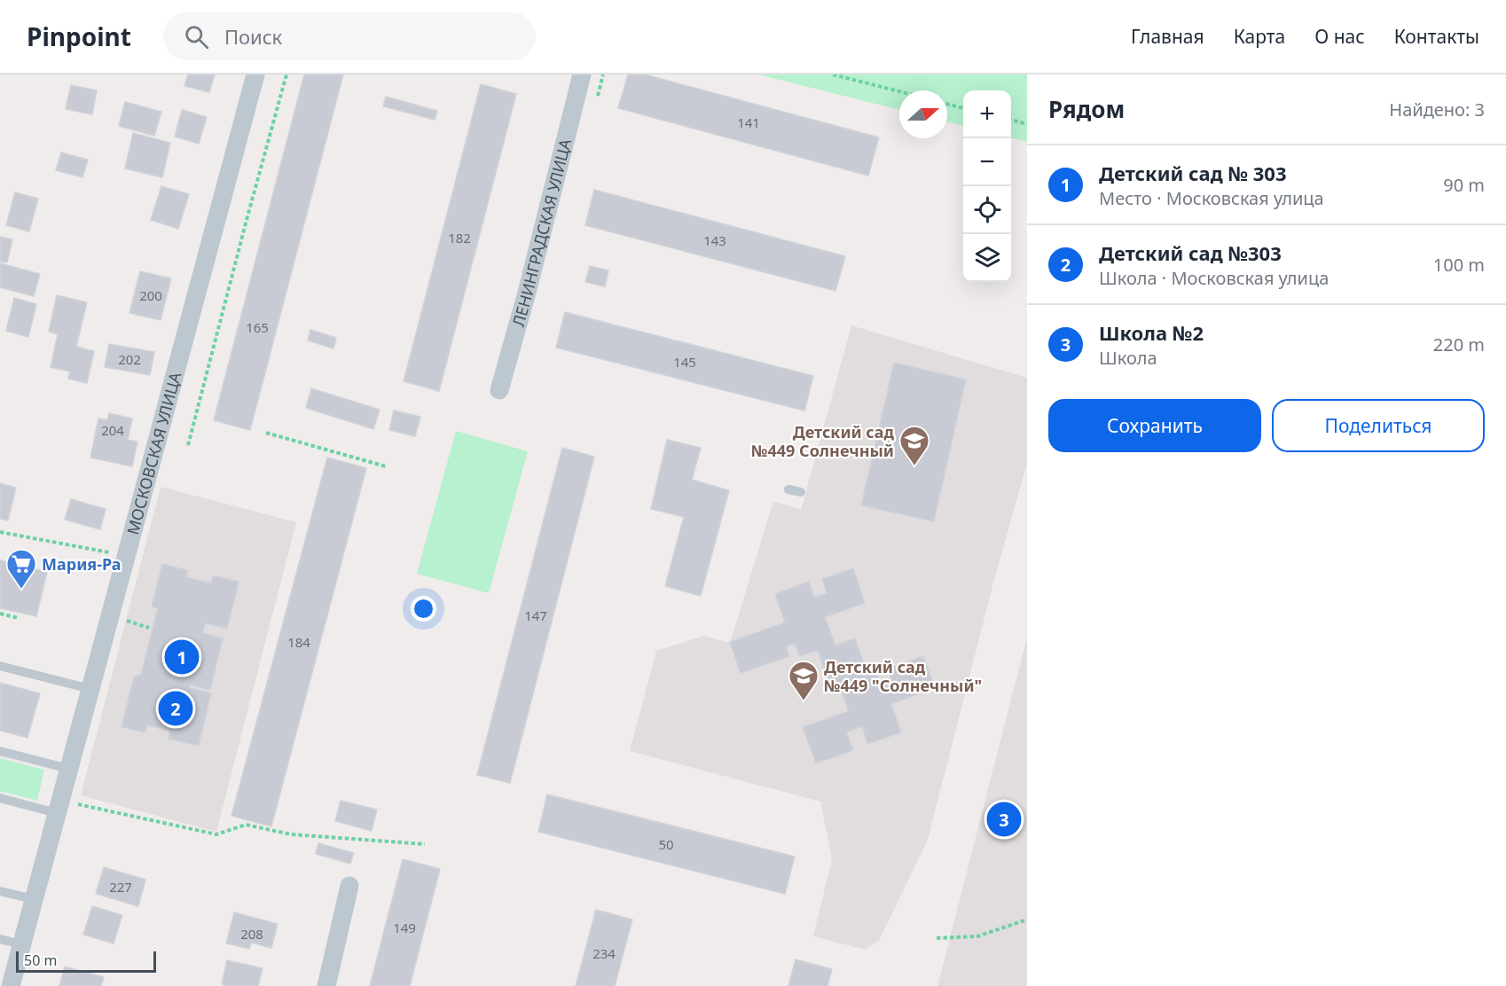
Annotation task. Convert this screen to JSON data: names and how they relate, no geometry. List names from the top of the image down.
{
  "streets": {
    "street": ["ЛЕНИНГРАДСКАЯ УЛИЦА", "МОСКОВСКАЯ УЛИЦА"]
  },
  "places": {
    "school or university": ["Детский сад №449 Солнечный", "Детский сад №449 \"Солнечный\""],
    "supermarket": ["Мария-Ра"]
  },
  "house_numbers": [
    "141",
    "182",
    "143",
    "200",
    "165",
    "202",
    "145",
    "204",
    "147",
    "184",
    "50",
    "227",
    "149",
    "208",
    "234"
  ],
  "scale_bar": "50 m",
  "north": "right",
  "page": {
    "header": "Pinpoint",
    "search": "Поиск",
    "nav": [
      "Главная",
      "Карта",
      "О нас",
      "Контакты"
    ],
    "heading": ["Рядом", "Найдено: 3"],
    "map_buttons": ["+", "−"],
    "list": [
      {
        "mark": "1",
        "name": "Детский сад № 303",
        "note": "Место · Московская улица",
        "value": "90 m"
      },
      {
        "mark": "2",
        "name": "Детский сад №303",
        "note": "Школа · Московская улица",
        "value": "100 m"
      },
      {
        "mark": "3",
        "name": "Школа №2",
        "note": "Школа",
        "value": "220 m"
      }
    ],
    "buttons": ["Сохранить", "Поделиться"],
    "pins": ["1", "2", "3"],
    "scale": "50 m"
  }
}
